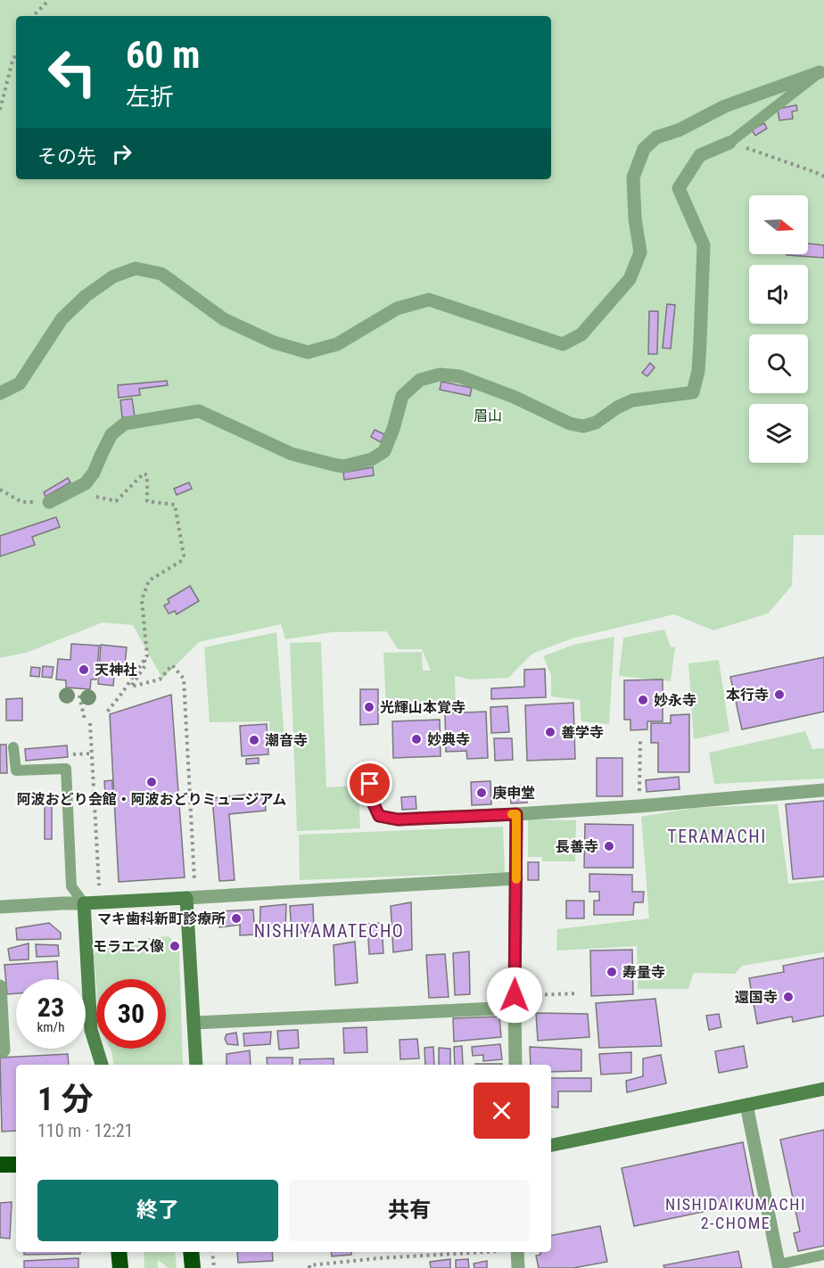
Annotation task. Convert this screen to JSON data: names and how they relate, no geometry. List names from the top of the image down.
{
  "districts": ["TERAMACHI", "NISHIYAMATECHO", "NISHIDAIKUMACHI 2-CHOME"],
  "parks": ["眉山"],
  "places": [
    "天神社",
    "本行寺",
    "妙永寺",
    "光輝山本覚寺",
    "善学寺",
    "妙典寺",
    "潮音寺",
    "阿波おどり会館・阿波おどりミュージアム",
    "庚申堂",
    "長善寺",
    "マキ歯科新町診療所",
    "モラエス像",
    "寿量寺",
    "還国寺"
  ],
  "north": "right",
  "page": {
    "turn": ["60 m", "左折"],
    "then": "その先",
    "speed": "23 km/h",
    "limit": "30",
    "heading": ["1 分", "110 m · 12:21"],
    "buttons": ["終了", "共有"]
  }
}
